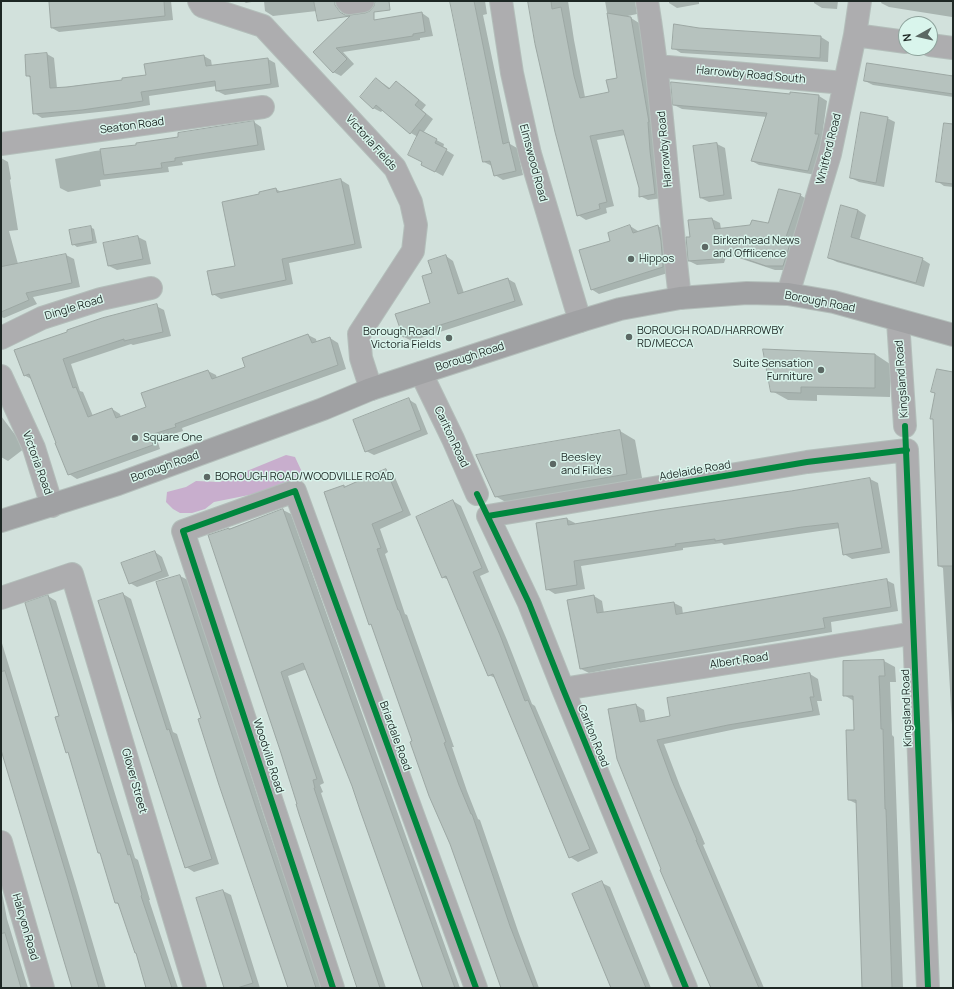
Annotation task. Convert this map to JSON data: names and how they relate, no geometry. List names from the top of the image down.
{
  "streets": {
    "highway": ["Borough Road"],
    "street": [
      "Harrowby Road South",
      "Seaton Road",
      "Victoria Fields",
      "Harrowby Road",
      "Whitford Road",
      "Elmswood Road",
      "Dingle Road",
      "Kingsland Road",
      "Carlton Road",
      "Victoria Road",
      "Adelaide Road",
      "Albert Road",
      "Briardale Road",
      "Woodville Road",
      "Glover Street",
      "Halcyon Road"
    ]
  },
  "crossings": [
    ["Harrowby Road South", "Harrowby Road"],
    ["Harrowby Road South", "Whitford Road"],
    ["Victoria Fields", "Borough Road"],
    ["Harrowby Road", "Borough Road"],
    ["Whitford Road", "Borough Road"],
    ["Elmswood Road", "Borough Road"],
    ["Borough Road", "Kingsland Road"],
    ["Borough Road", "Carlton Road"],
    ["Borough Road", "Victoria Road"],
    ["Kingsland Road", "Adelaide Road"],
    ["Kingsland Road", "Albert Road"],
    ["Carlton Road", "Adelaide Road"],
    ["Carlton Road", "Albert Road"],
    ["Briardale Road", "Woodville Road"]
  ],
  "places": [
    "Birkenhead News and Offlicence",
    "Hippos",
    "BOROUGH ROAD/HARROWBY RD/MECCA",
    "Borough Road / Victoria Fields",
    "Suite Sensation Furniture",
    "Square One",
    "Beesley and Fildes",
    "BOROUGH ROAD/WOODVILLE ROAD"
  ],
  "north": "left"
}
